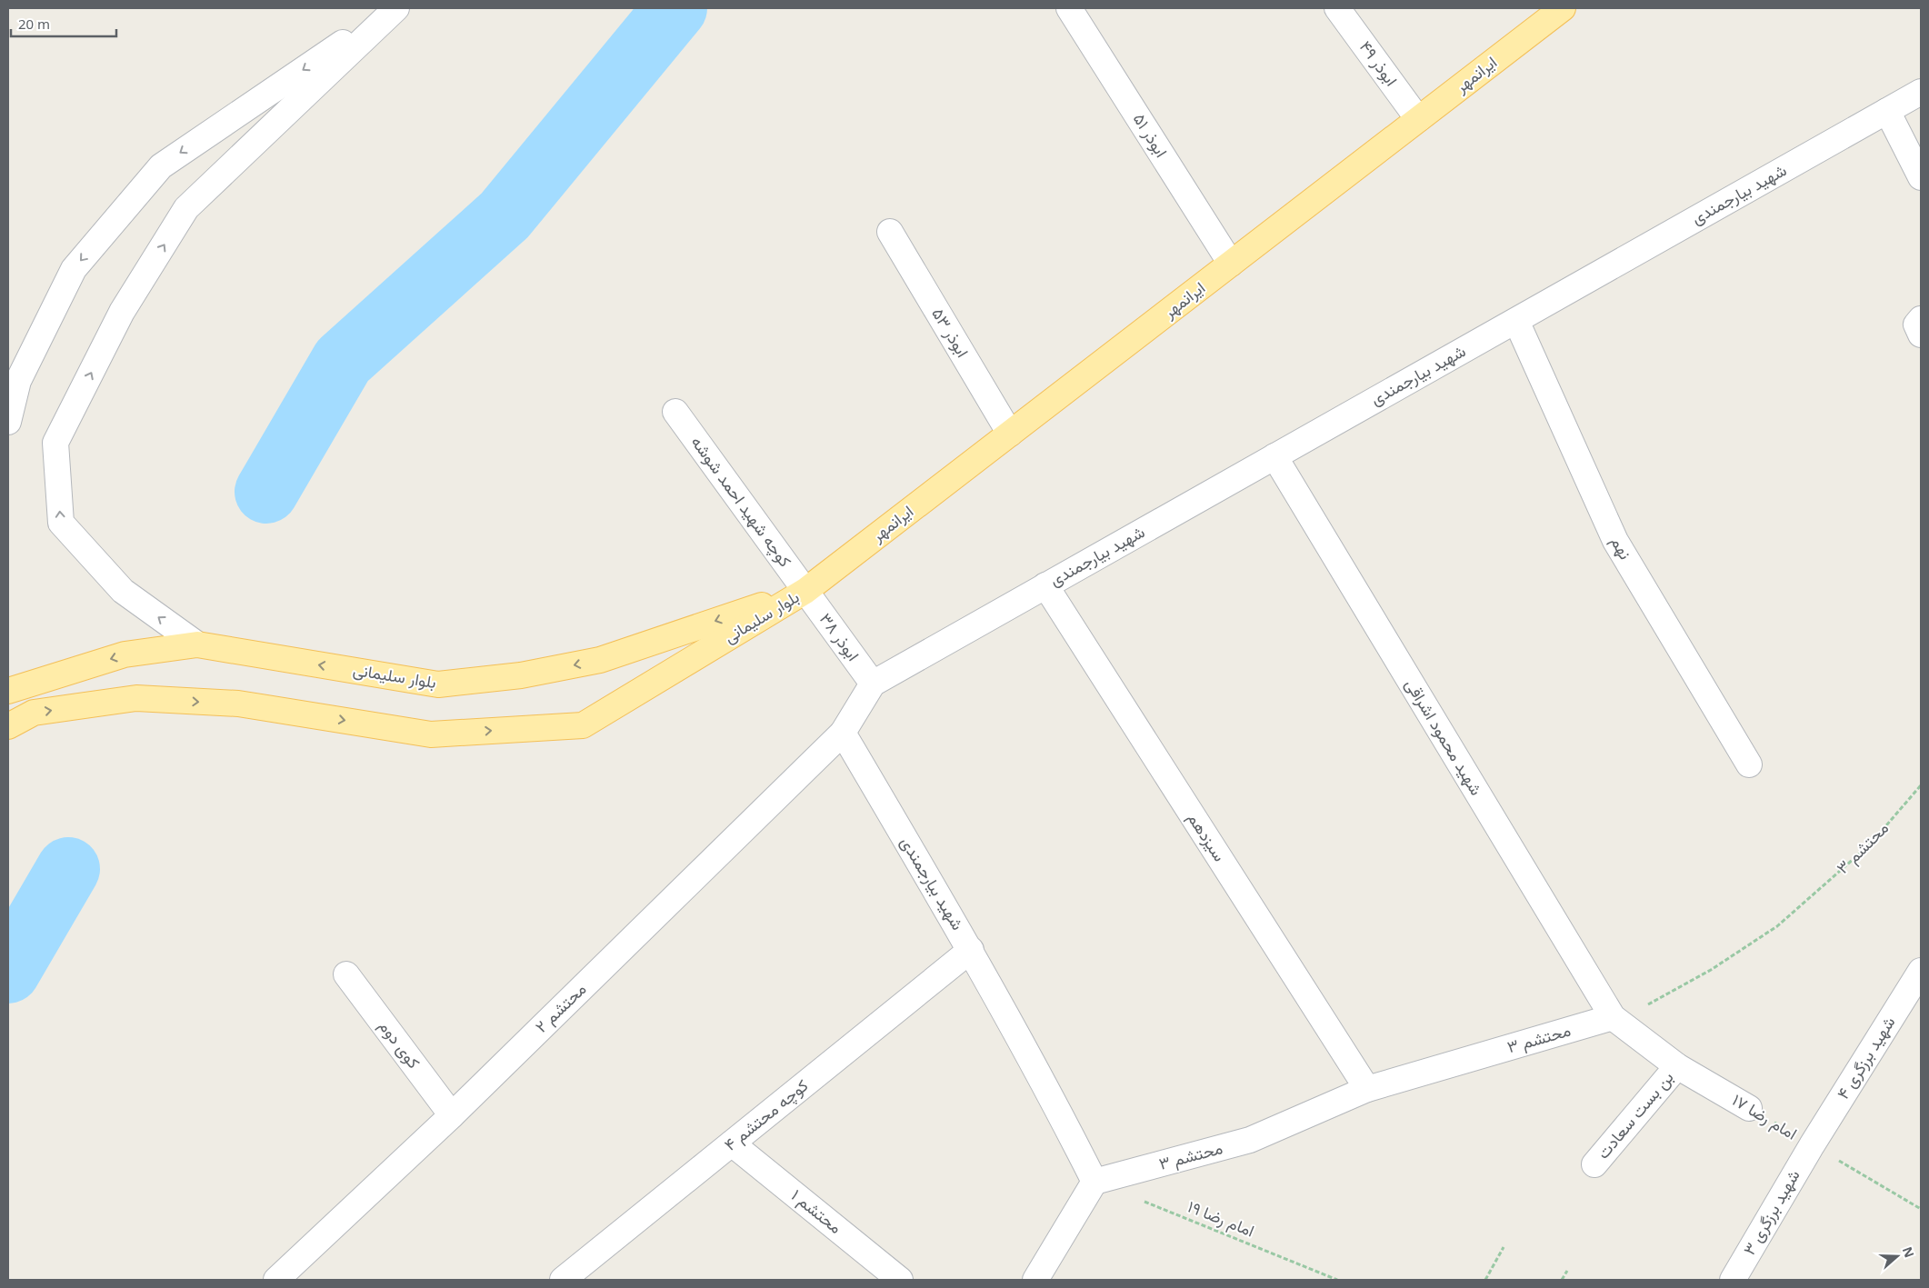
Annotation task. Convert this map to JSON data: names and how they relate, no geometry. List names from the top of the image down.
{
  "streets": {
    "main road": ["ایرانمهر", "بلوار سلیمانی"],
    "street": [
      "ابوذر ۴۹",
      "ابوذر ۵۱",
      "شهید بیارجمندی",
      "۵۳ ابوذر",
      "کوچه شهید احمد شوشه",
      "نهم",
      "ابوذر ۳۸",
      "شهید محمود اشراقی",
      "سیزدهم",
      "محتشم ۳",
      "۲ محتشم",
      "کوی دوم",
      "۴ شهید برزگری",
      "کوچه محتشم ۴",
      "بن بست سعادت",
      "امام رضا ۱۷",
      "محتشم ۱",
      "۳ شهید برزگری"
    ],
    "path": ["امام رضا ۱۹"]
  },
  "crossings": [
    ["ابوذر ۴۹", "ایرانمهر"],
    ["ایرانمهر", "ابوذر ۵۱"],
    ["ایرانمهر", "۵۳ ابوذر"],
    ["ایرانمهر", "کوچه شهید احمد شوشه"],
    ["ایرانمهر", "بلوار سلیمانی"],
    ["ایرانمهر", "ابوذر ۳۸"],
    ["شهید بیارجمندی", "نهم"],
    ["شهید بیارجمندی", "ابوذر ۳۸"],
    ["شهید بیارجمندی", "شهید محمود اشراقی"],
    ["شهید بیارجمندی", "سیزدهم"],
    ["شهید بیارجمندی", "محتشم ۳"],
    ["شهید بیارجمندی", "۲ محتشم"],
    ["شهید بیارجمندی", "کوچه محتشم ۴"],
    ["کوچه شهید احمد شوشه", "بلوار سلیمانی"],
    ["کوچه شهید احمد شوشه", "ابوذر ۳۸"],
    ["بلوار سلیمانی", "ابوذر ۳۸"],
    ["شهید محمود اشراقی", "محتشم ۳"],
    ["شهید محمود اشراقی", "امام رضا ۱۷"],
    ["سیزدهم", "محتشم ۳"],
    ["محتشم ۳", "امام رضا ۱۷"],
    ["۲ محتشم", "کوی دوم"],
    ["۴ شهید برزگری", "امام رضا ۱۷"],
    ["۴ شهید برزگری", "۳ شهید برزگری"],
    ["کوچه محتشم ۴", "محتشم ۱"],
    ["بن بست سعادت", "امام رضا ۱۷"],
    ["امام رضا ۱۷", "۳ شهید برزگری"]
  ],
  "scale_bar": "20 m",
  "north": "right"
}
